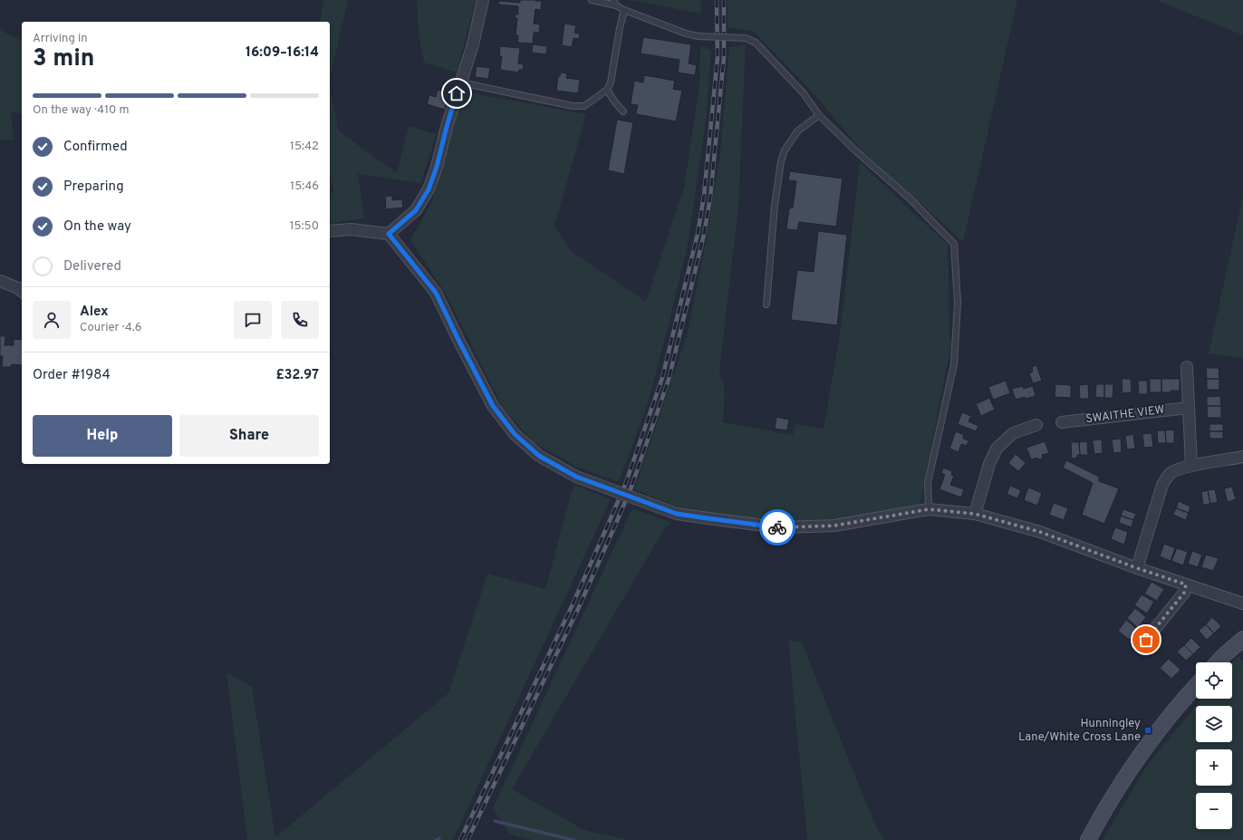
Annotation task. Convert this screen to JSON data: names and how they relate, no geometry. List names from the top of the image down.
{
  "streets": {
    "street": ["SWAITHE VIEW"]
  },
  "places": {
    "transit": ["Hunningley Lane/White Cross Lane"]
  },
  "page": {
    "heading": ["3 min", "Arriving in", "16:09–16:14"],
    "panel": [
      "Alex",
      "Courier · 4.6",
      "Order #1984",
      "£32.97"
    ],
    "bar": "On the way · 410 m",
    "list": [
      ["Confirmed", "15:42"],
      ["Preparing", "15:46"],
      ["On the way", "15:50"],
      "Delivered"
    ],
    "buttons": ["Help", "Share"],
    "map_buttons": ["+", "−"]
  }
}
